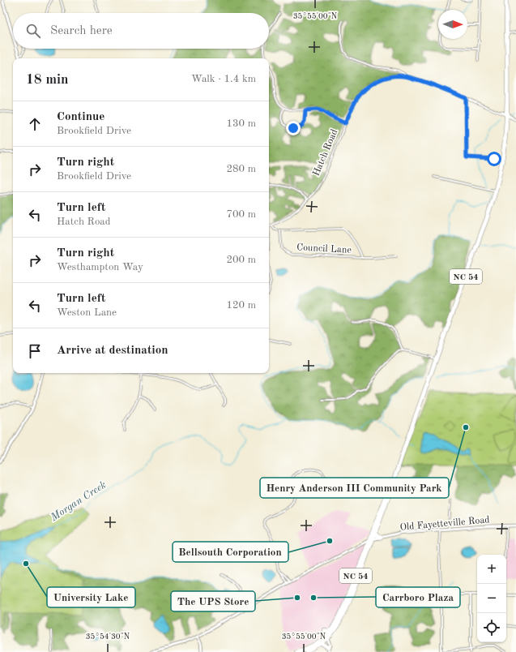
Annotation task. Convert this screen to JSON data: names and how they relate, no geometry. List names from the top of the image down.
{
  "streets": {
    "highway": ["NC 54"],
    "street": ["Hatch Road", "Council Lane", "Old Fayetteville Road"]
  },
  "crossings": [
    ["Hatch Road", "NC 54"],
    ["NC 54", "Old Fayetteville Road"]
  ],
  "water": ["Morgan Creek"],
  "places": [
    "Henry Anderson III Community Park",
    "Bellsouth Corporation",
    "University Lake",
    "The UPS Store",
    "Carrboro Plaza"
  ],
  "north": "right",
  "page": {
    "search": "Search here",
    "heading": ["18 min", "Walk · 1.4 km"],
    "list": [
      ["Continue", "Brookfield Drive", "130 m"],
      ["Turn right", "Brookfield Drive", "280 m"],
      ["Turn left", "Hatch Road", "700 m"],
      ["Turn right", "Westhampton Way", "200 m"],
      ["Turn left", "Weston Lane", "120 m"],
      "Arrive at destination"
    ],
    "map_buttons": ["+", "−"]
  },
  "coordinates": ["35°55'00\"N", "35°54'30\"N"]
}
